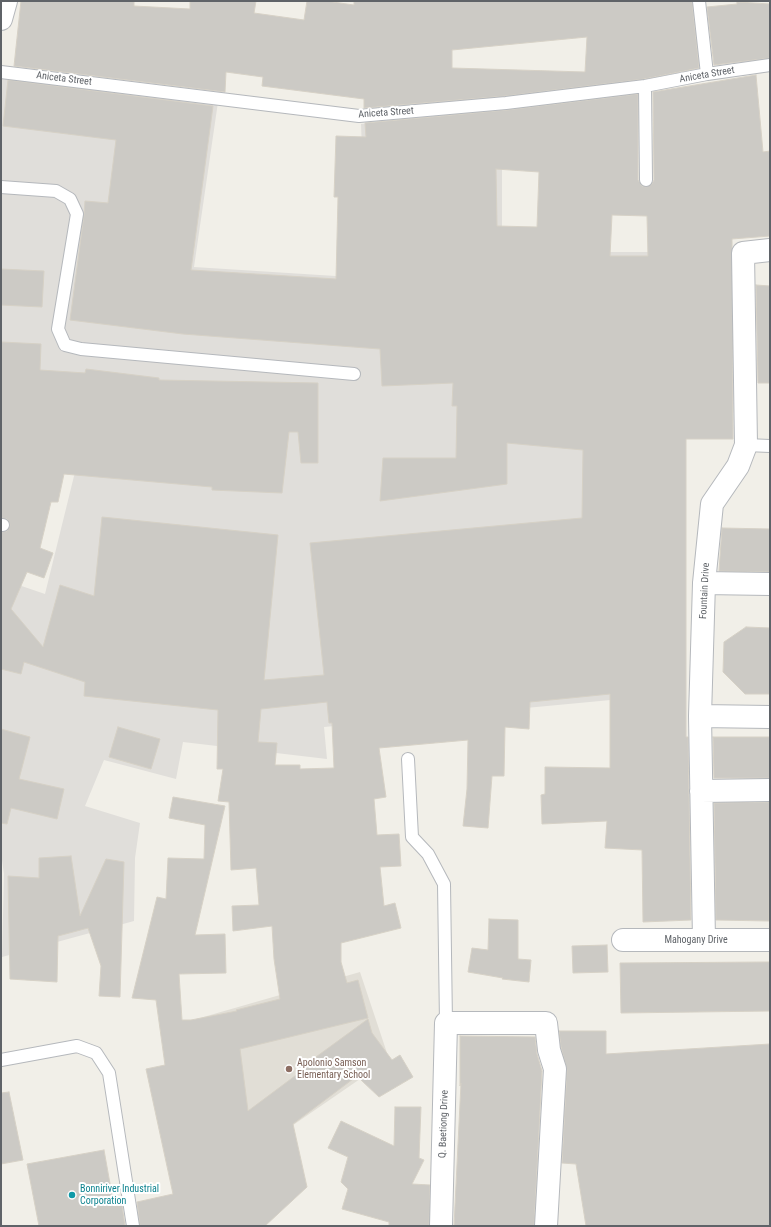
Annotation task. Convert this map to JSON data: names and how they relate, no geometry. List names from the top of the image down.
{
  "streets": {
    "street": ["Fountain Drive", "Mahogany Drive", "Q. Baetiong Drive"],
    "lane": ["Aniceta Street"]
  },
  "crossings": [
    ["Fountain Drive", "Mahogany Drive"]
  ],
  "places": ["Apolonio Samson Elementary School", "Bonniriver Industrial Corporation"]
}
